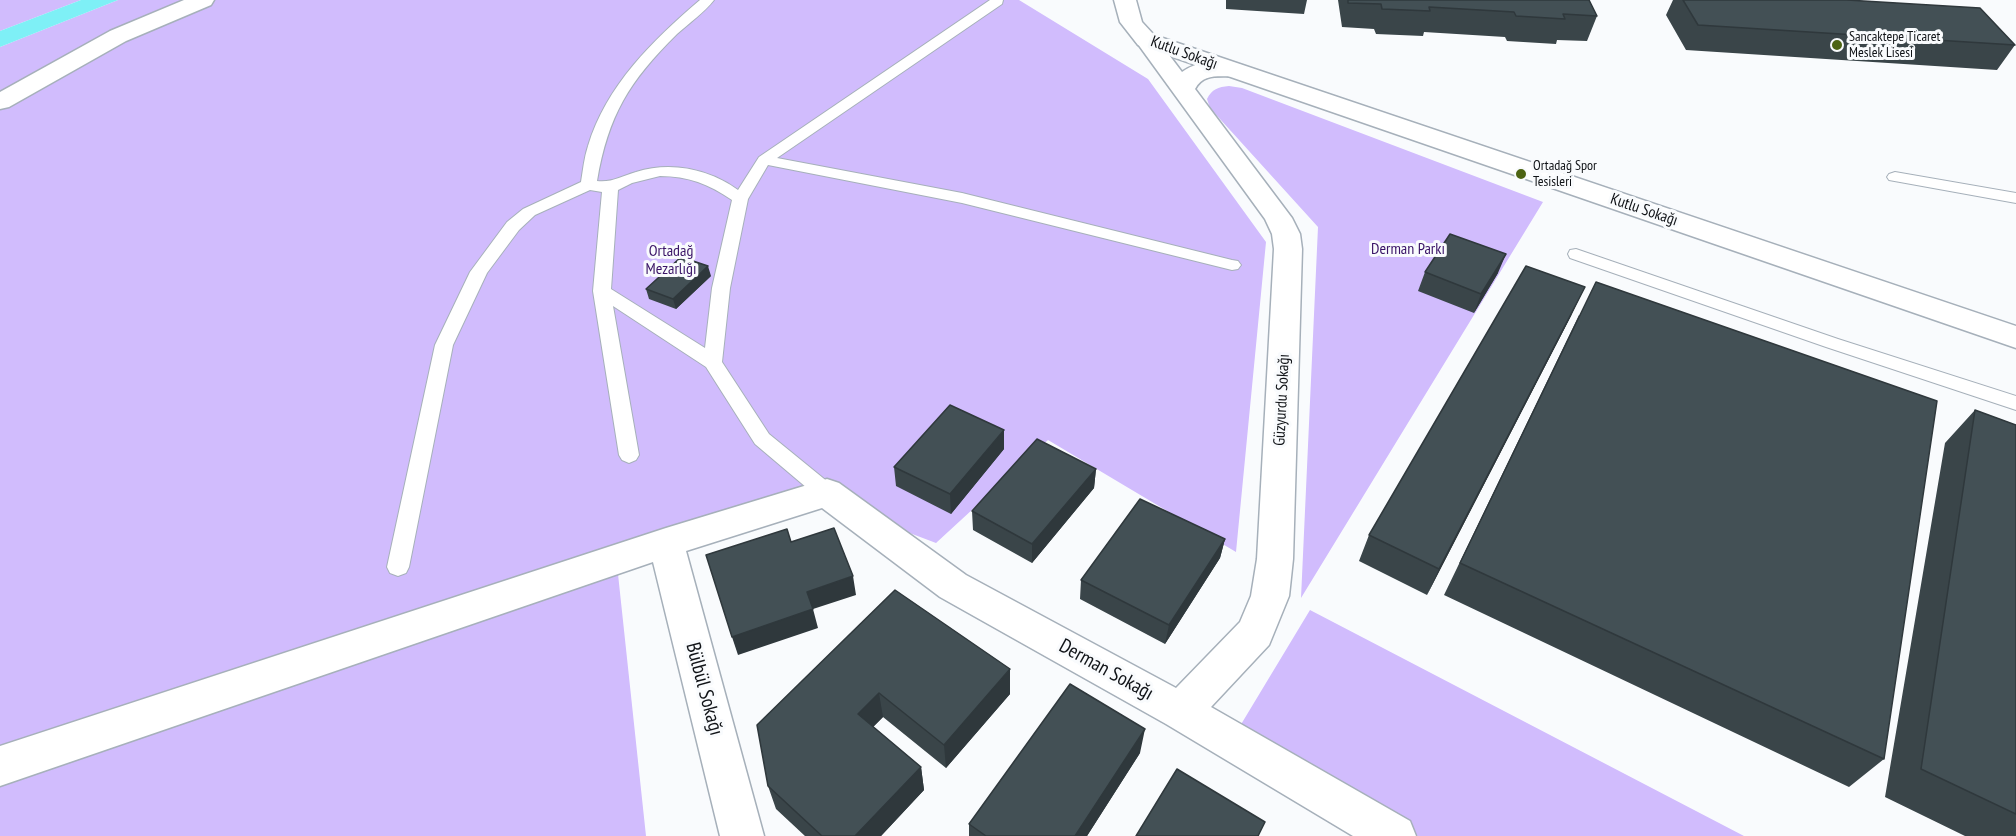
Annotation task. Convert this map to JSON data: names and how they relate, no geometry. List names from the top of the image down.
{
  "streets": {
    "street": [
      "Kutlu Sokağı",
      "Güzyurdu Sokağı",
      "Derman Sokağı",
      "Bülbül Sokağı"
    ]
  },
  "crossings": [
    ["Kutlu Sokağı", "Güzyurdu Sokağı"],
    ["Güzyurdu Sokağı", "Derman Sokağı"]
  ],
  "parks": ["Derman Parkı", "Ortadağ Mezarlığı"],
  "places": ["Sancaktepe Ticaret Meslek Lisesi", "Ortadağ Spor Tesisleri"]
}
